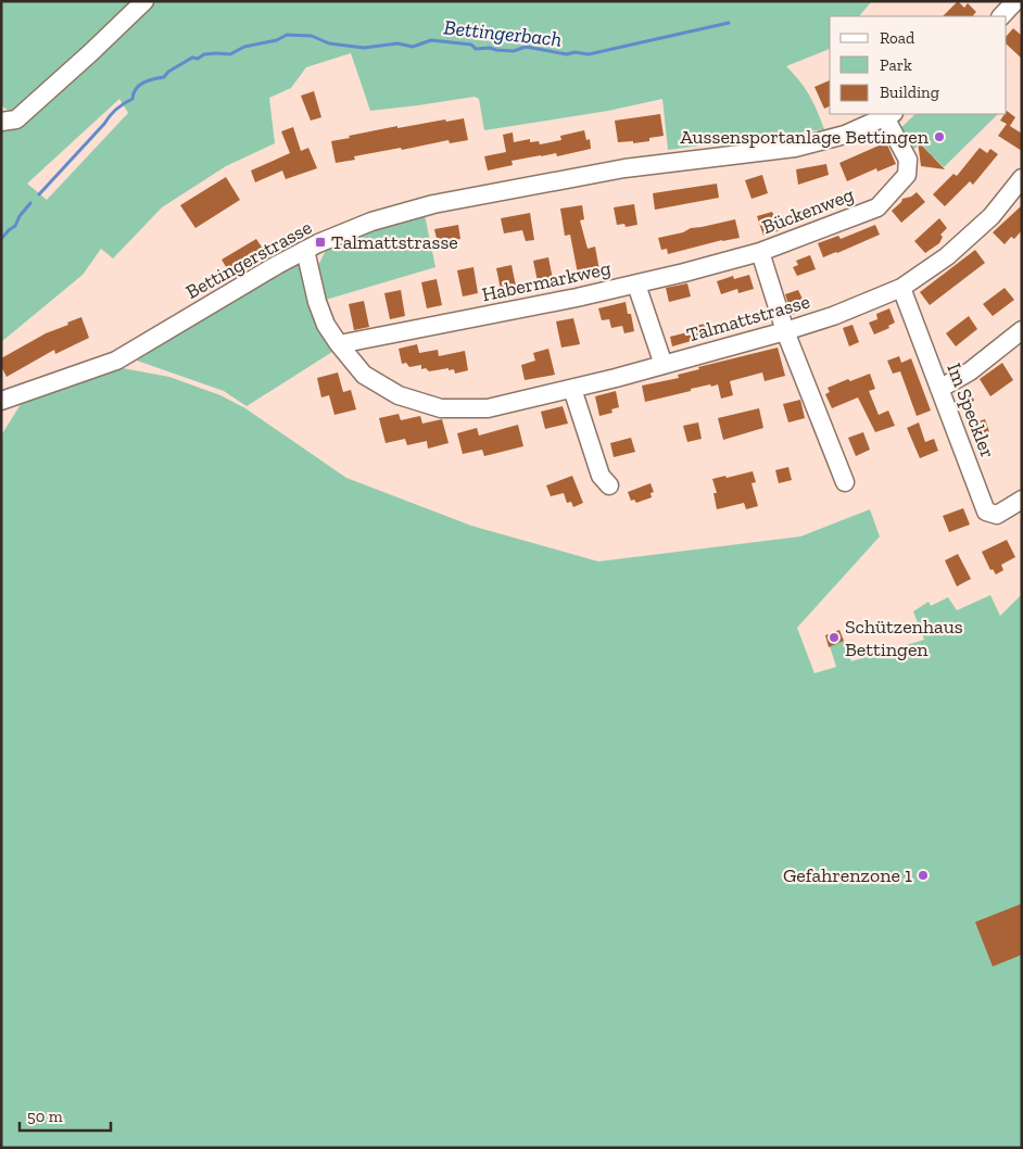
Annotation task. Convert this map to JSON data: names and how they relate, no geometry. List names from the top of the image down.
{
  "streets": {
    "street": [
      "Bückenweg",
      "Bettingerstrasse",
      "Habermarkweg",
      "Talmattstrasse",
      "Im Speckler"
    ]
  },
  "crossings": [
    ["Bückenweg", "Bettingerstrasse"],
    ["Bückenweg", "Habermarkweg"],
    ["Bückenweg", "Talmattstrasse"],
    ["Bettingerstrasse", "Talmattstrasse"],
    ["Habermarkweg", "Talmattstrasse"],
    ["Talmattstrasse", "Im Speckler"]
  ],
  "water": ["Bettingerbach"],
  "places": {
    "other": ["Aussensportanlage Bettingen", "Schützenhaus Bettingen", "Gefahrenzone 1"],
    "transit": ["Talmattstrasse"]
  },
  "legend": ["Road", "Park", "Building"],
  "scale_bar": "50 m"
}
